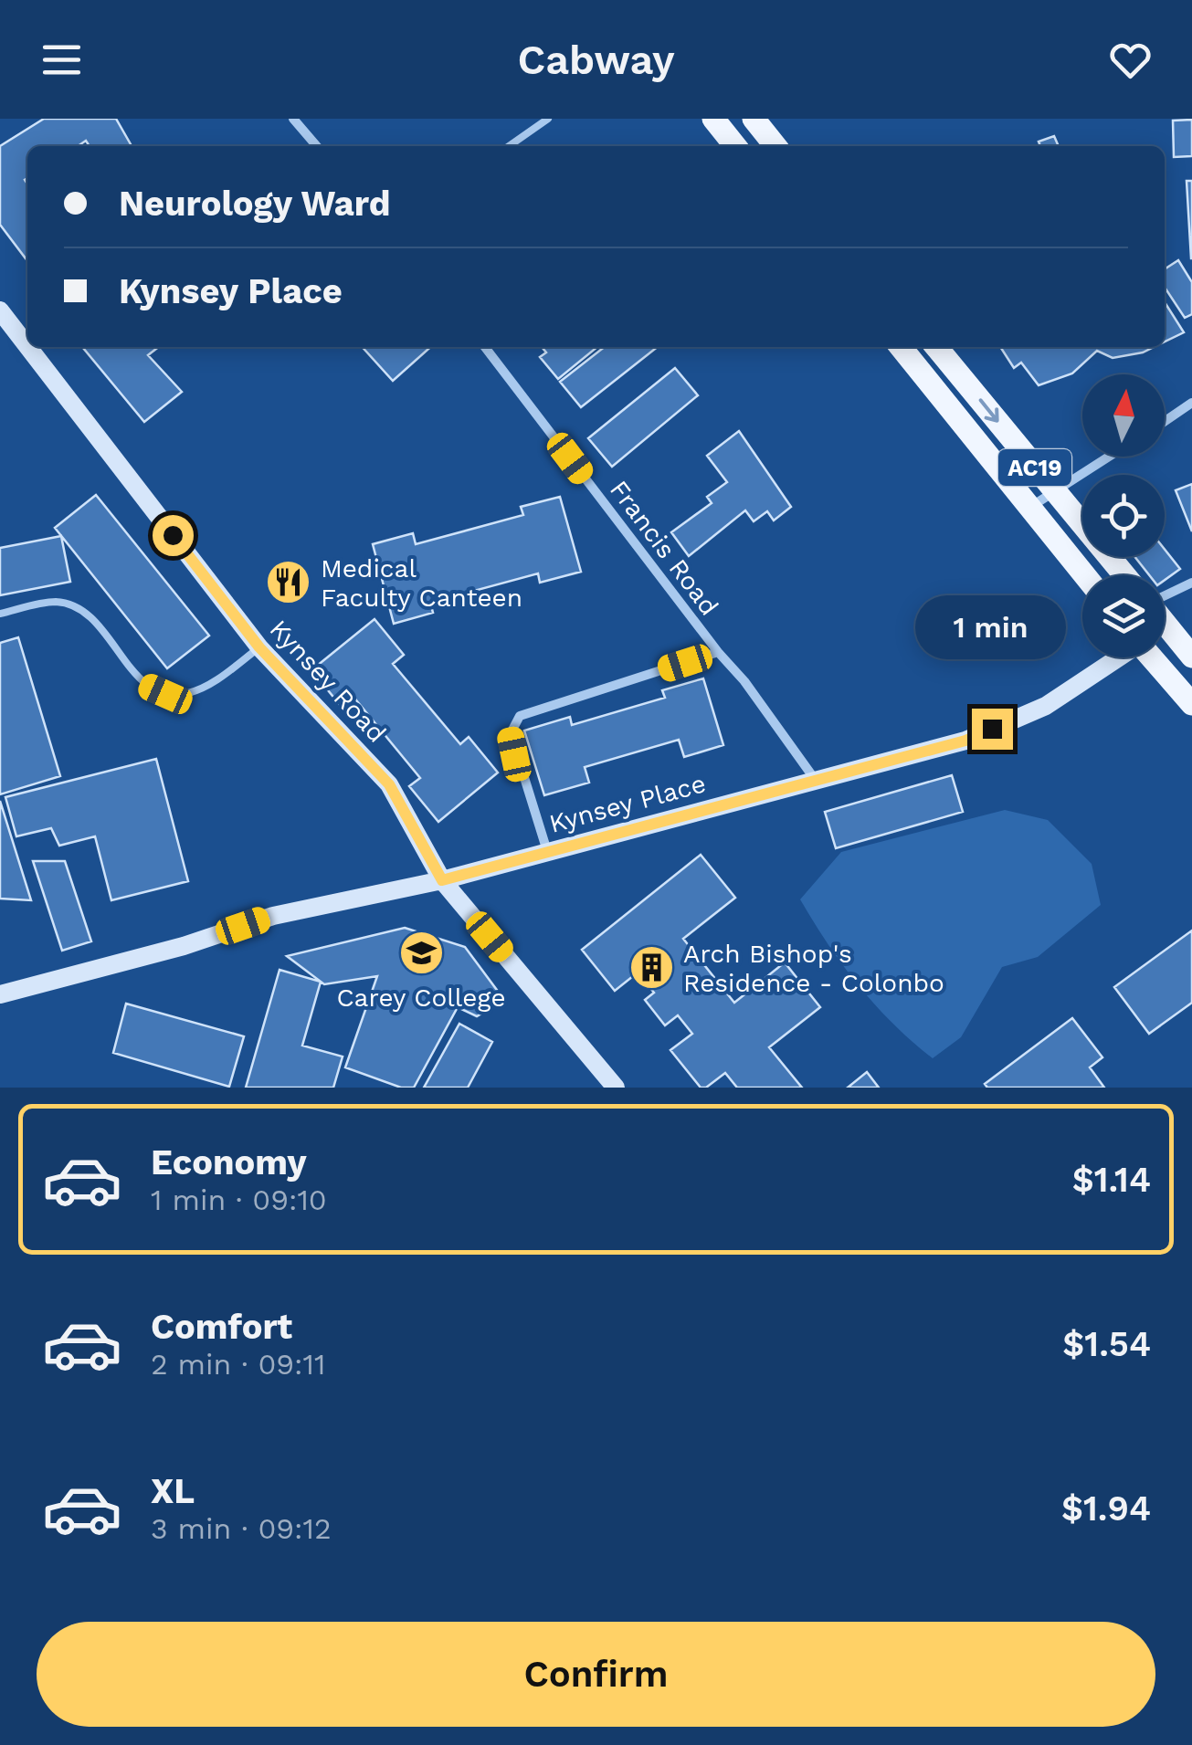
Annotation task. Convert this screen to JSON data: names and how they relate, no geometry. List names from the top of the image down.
{
  "streets": {
    "main road": ["AC19"],
    "street": ["Francis Road", "Kynsey Road", "Kynsey Place"]
  },
  "crossings": [
    ["Francis Road", "Kynsey Place"],
    ["Kynsey Road", "Kynsey Place"]
  ],
  "places": {
    "restaurant": ["Medical Faculty Canteen"],
    "school or university": ["Carey College"],
    "building": ["Arch Bishop's Residence - Colonbo"]
  },
  "north": "top",
  "page": {
    "header": "Cabway",
    "banner": ["Neurology Ward", "Kynsey Place"],
    "bubble": "1 min",
    "list": [
      {
        "name": "Economy",
        "note": "1 min · 09:10",
        "value": "$1.14"
      },
      {
        "name": "Comfort",
        "note": "2 min · 09:11",
        "value": "$1.54"
      },
      {
        "name": "XL",
        "note": "3 min · 09:12",
        "value": "$1.94"
      }
    ],
    "buttons": "Confirm"
  }
}
